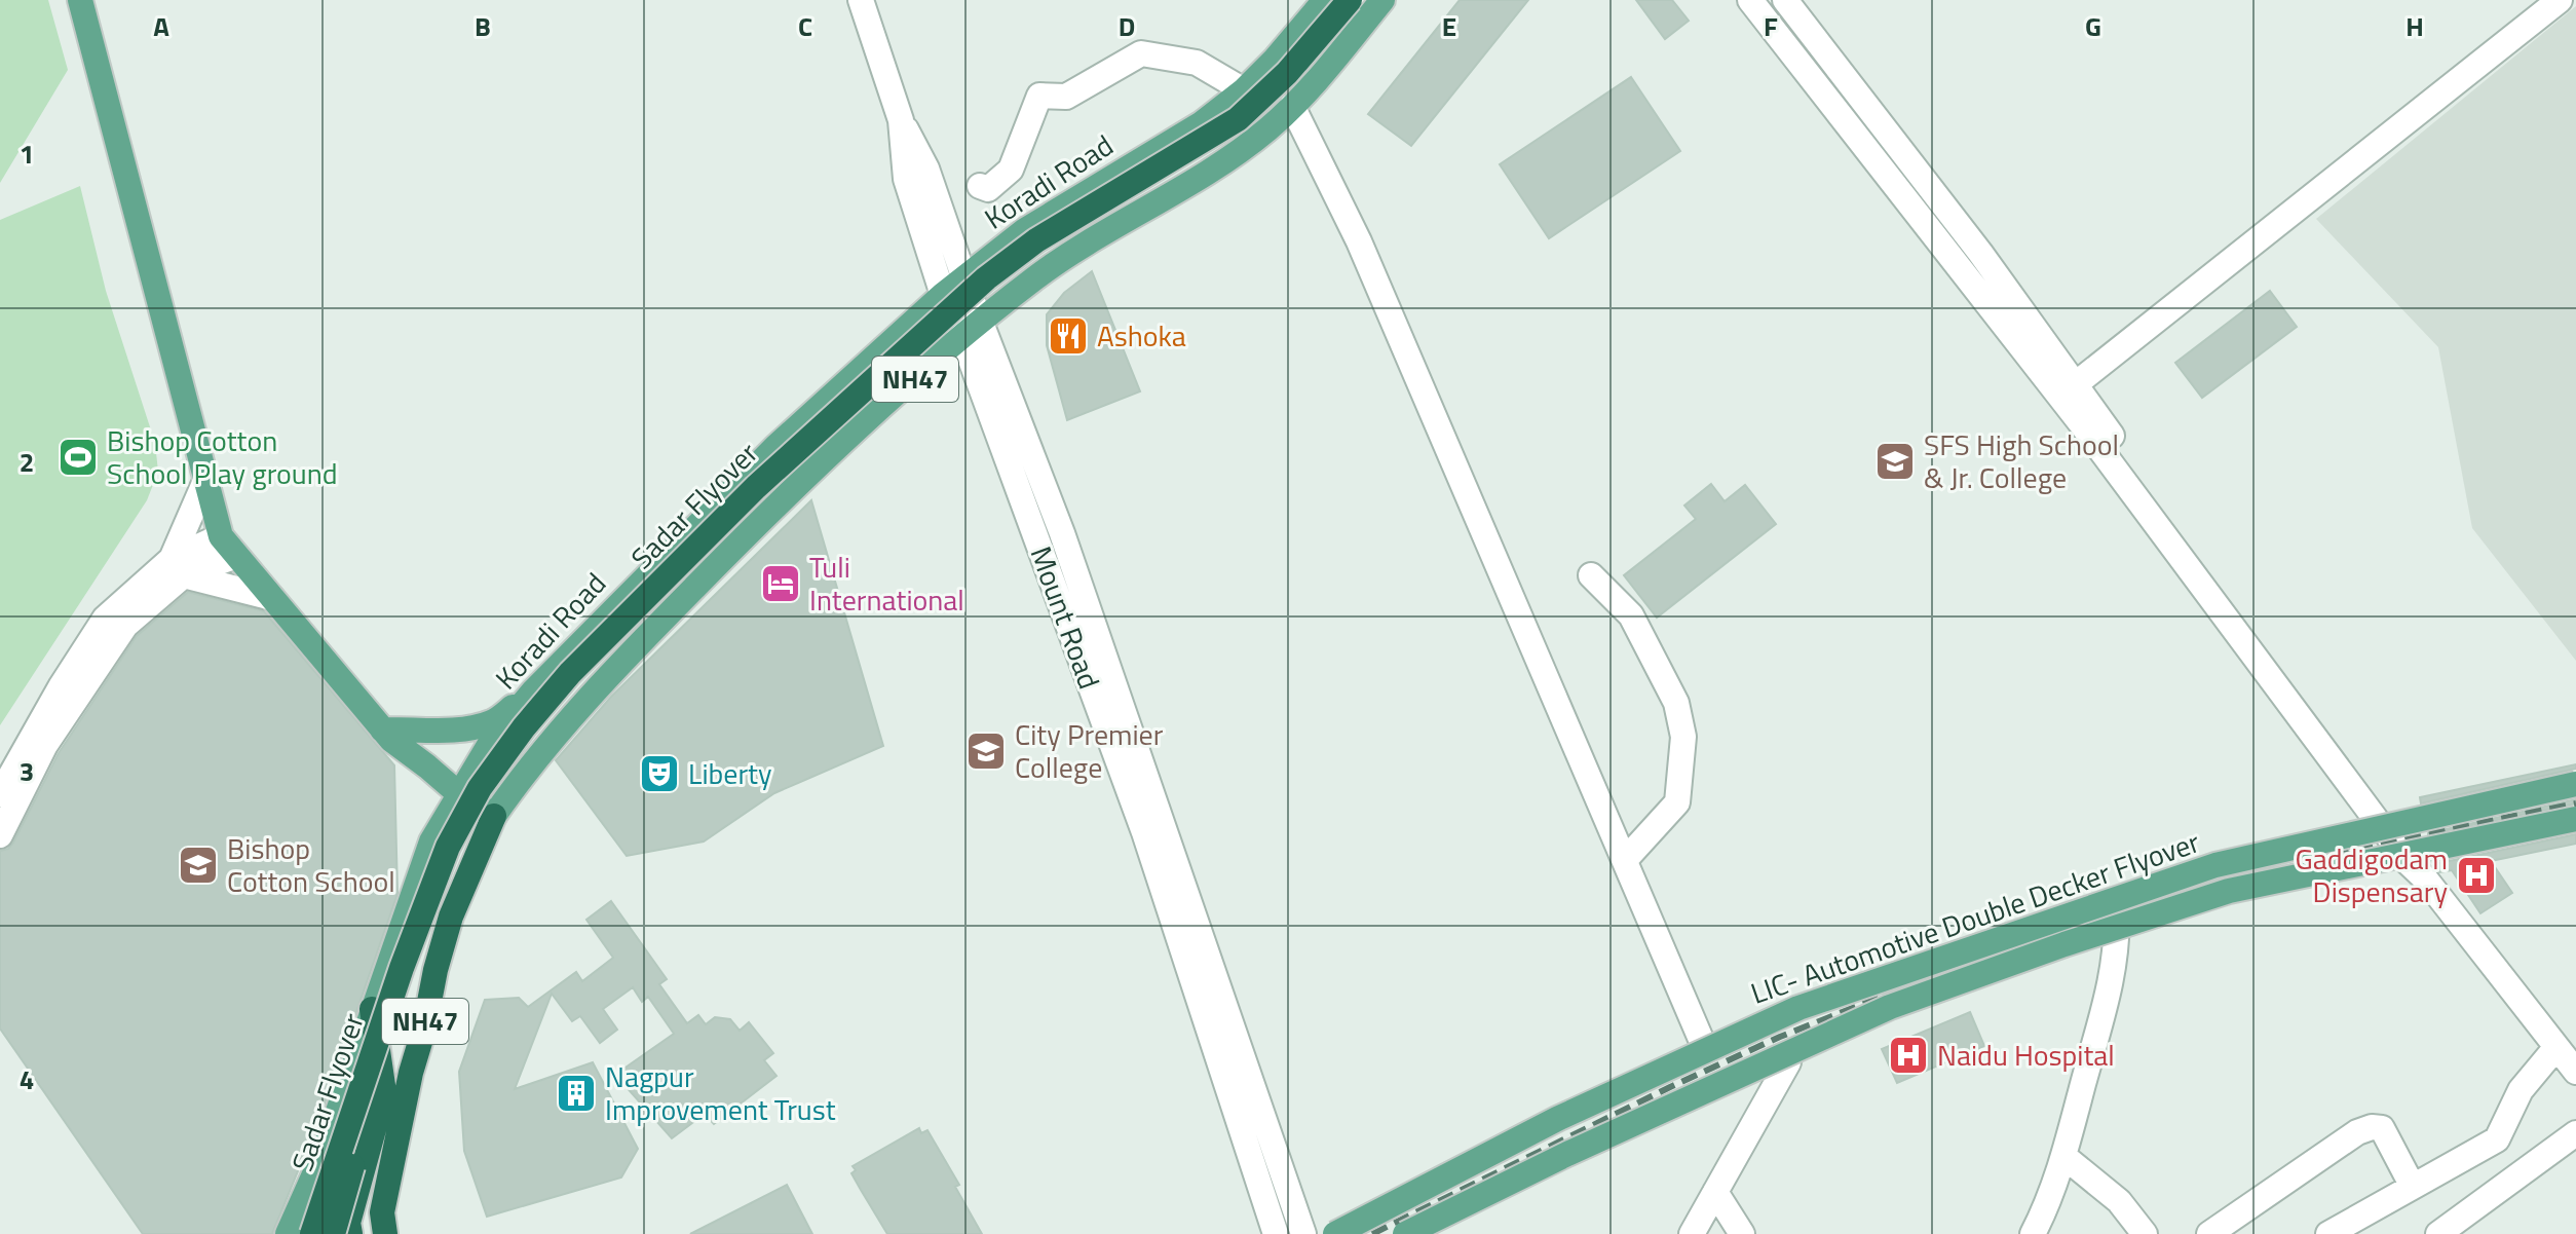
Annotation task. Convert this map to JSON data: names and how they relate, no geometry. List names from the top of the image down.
{
  "streets": {
    "highway": ["NH47", "Sadar Flyover"],
    "main road": ["Koradi Road", "LIC- Automotive Double Decker Flyover"],
    "street": ["Mount Road"]
  },
  "crossings": [
    ["Koradi Road", "Mount Road"],
    ["NH47", "Mount Road"]
  ],
  "places": {
    "restaurant": ["Ashoka"],
    "sports": ["Bishop Cotton School Play ground"],
    "school or university": ["SFS High School & Jr. College", "City Premier College", "Bishop Cotton School"],
    "hotel": ["Tuli International"],
    "theatre": ["Liberty"],
    "hospital": ["Gaddigodam Dispensary", "Naidu Hospital"],
    "building": ["Nagpur Improvement Trust"]
  },
  "grid": {
    "columns": [
      "A",
      "B",
      "C",
      "D",
      "E",
      "F",
      "G",
      "H"
    ],
    "rows": [
      "1",
      "2",
      "3",
      "4"
    ]
  }
}
